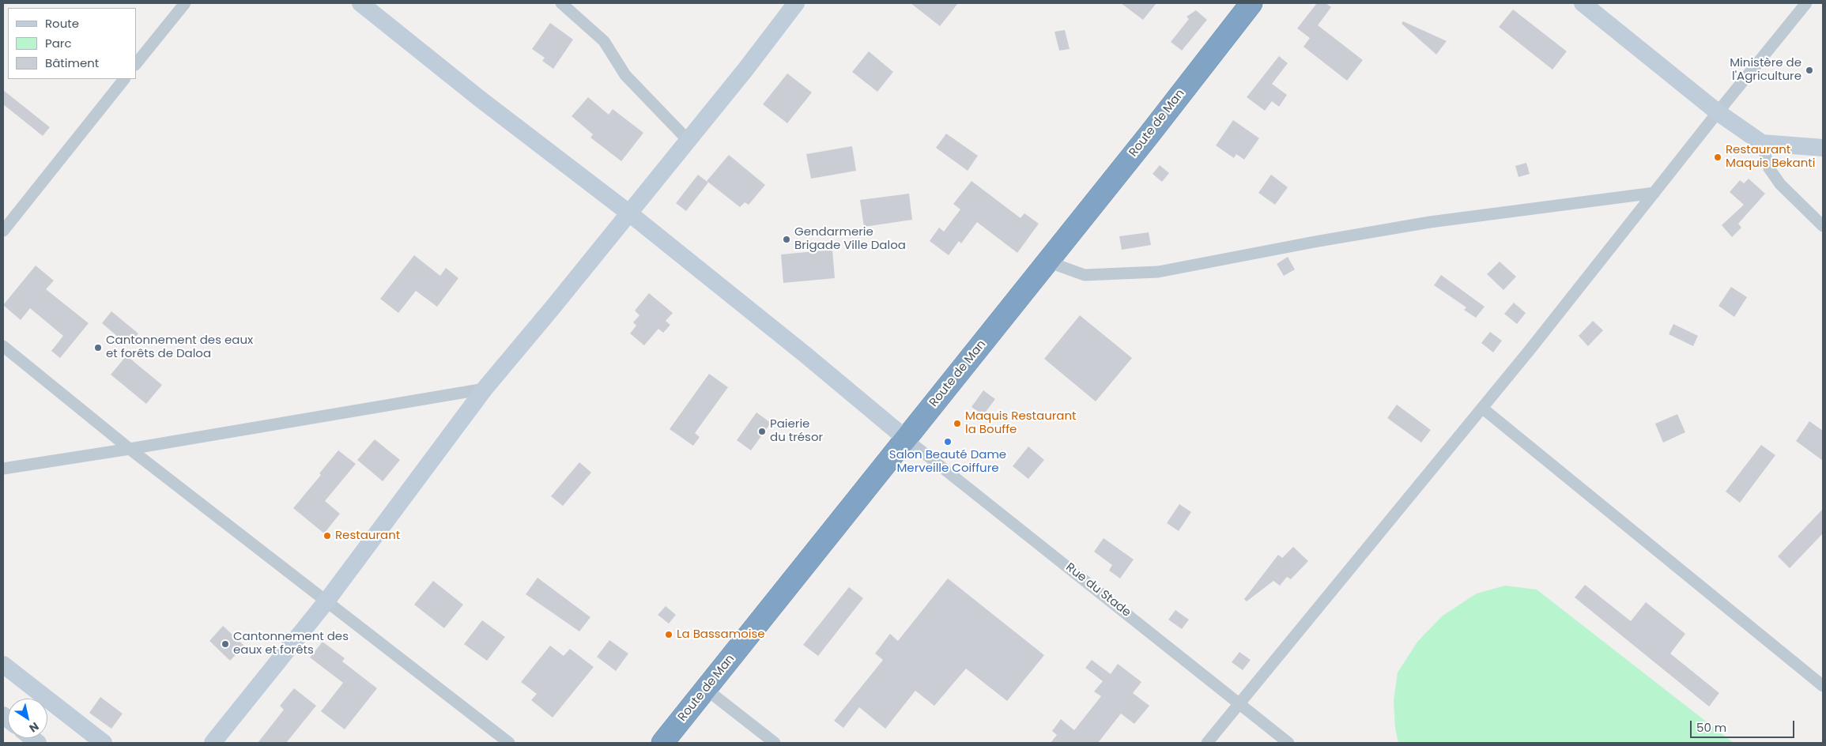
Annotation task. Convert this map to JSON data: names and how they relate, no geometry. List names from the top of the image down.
{
  "streets": {
    "highway": ["Route de Man"],
    "street": ["Rue du Stade"]
  },
  "crossings": [
    ["Route de Man", "Rue du Stade"]
  ],
  "places": [
    "Ministère de l'Agriculture",
    "Restaurant Maquis Bekanti",
    "Gendarmerie Brigade Ville Daloa",
    "Cantonnement des eaux et forêts de Daloa",
    "Maquis Restaurant la Bouffe",
    "Paierie du trésor",
    "Salon Beauté Dame Merveille Coiffure",
    "Restaurant",
    "La Bassamoise",
    "Cantonnement des eaux et forêts"
  ],
  "legend": ["Route", "Parc", "Bâtiment"],
  "scale_bar": "50 m",
  "north": "bottom right"
}
